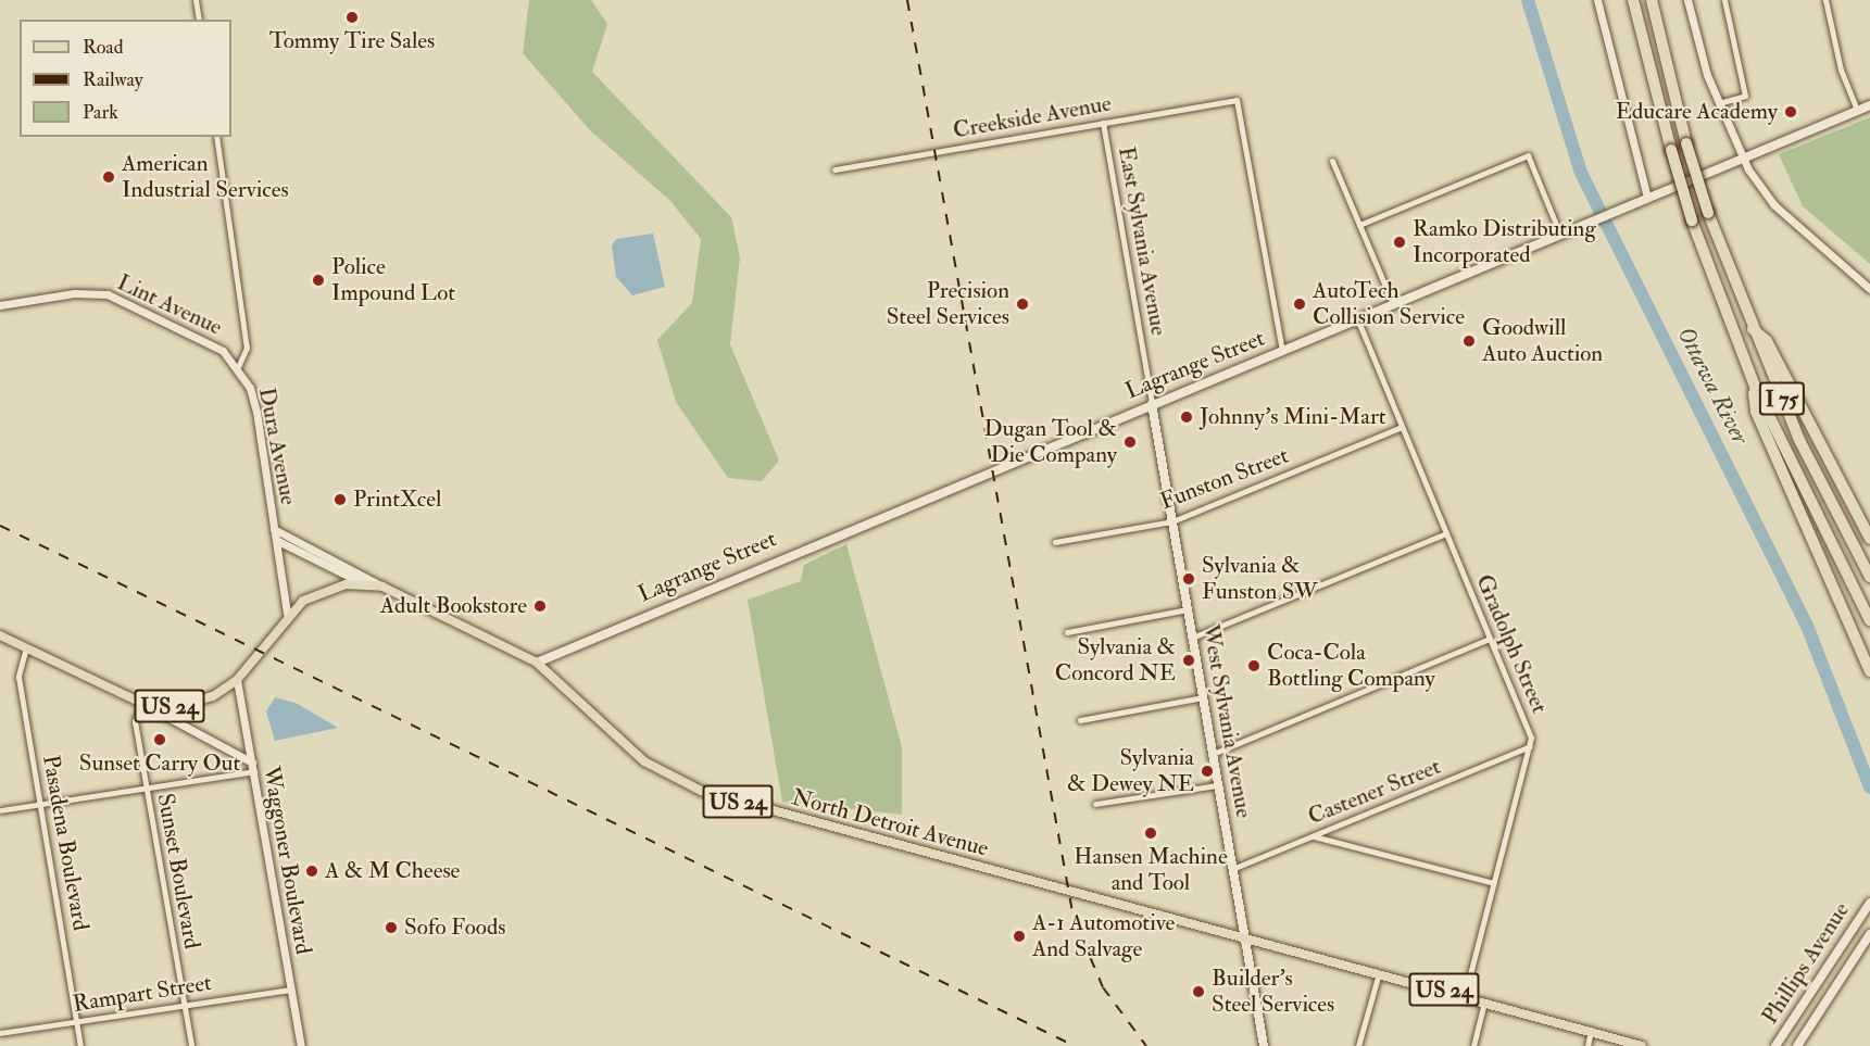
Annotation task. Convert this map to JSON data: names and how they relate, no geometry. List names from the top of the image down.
{
  "streets": {
    "highway": ["I 75"],
    "main road": [
      "Lagrange Street",
      "US 24",
      "West Sylvania Avenue",
      "North Detroit Avenue",
      "Phillips Avenue"
    ],
    "street": [
      "Creekside Avenue",
      "East Sylvania Avenue",
      "Lint Avenue",
      "Dura Avenue",
      "Funston Street",
      "Gradolph Street",
      "Castener Street",
      "Pasadena Boulevard",
      "Waggoner Boulevard",
      "Sunset Boulevard",
      "Rampart Street"
    ]
  },
  "crossings": [
    ["Creekside Avenue", "East Sylvania Avenue"],
    ["Creekside Avenue", "Lagrange Street"],
    ["East Sylvania Avenue", "Lagrange Street"],
    ["East Sylvania Avenue", "West Sylvania Avenue"],
    ["Lint Avenue", "Dura Avenue"],
    ["Lagrange Street", "Gradolph Street"],
    ["Lagrange Street", "West Sylvania Avenue"],
    ["Lagrange Street", "North Detroit Avenue"],
    ["Dura Avenue", "North Detroit Avenue"],
    ["Funston Street", "Gradolph Street"],
    ["Funston Street", "West Sylvania Avenue"],
    ["Gradolph Street", "Castener Street"],
    ["Gradolph Street", "North Detroit Avenue"],
    ["West Sylvania Avenue", "Castener Street"],
    ["West Sylvania Avenue", "North Detroit Avenue"],
    ["North Detroit Avenue", "Pasadena Boulevard"],
    ["North Detroit Avenue", "Waggoner Boulevard"],
    ["North Detroit Avenue", "Sunset Boulevard"],
    ["Pasadena Boulevard", "Rampart Street"],
    ["Waggoner Boulevard", "Rampart Street"],
    ["Sunset Boulevard", "Rampart Street"]
  ],
  "water": ["Ottawa River"],
  "places": [
    "Tommy Tire Sales",
    "Educare Academy",
    "American Industrial Services",
    "Ramko Distributing Incorporated",
    "Police Impound Lot",
    "Precision Steel Services",
    "AutoTech Collision Service",
    "Goodwill Auto Auction",
    "Johnny's Mini-Mart",
    "Dugan Tool & Die Company",
    "PrintXcel",
    "Sylvania & Funston SW",
    "Adult Bookstore",
    "Sylvania & Concord NE",
    "Coca-Cola Bottling Company",
    "Sunset Carry Out",
    "Sylvania & Dewey NE",
    "Hansen Machine and Tool",
    "A & M Cheese",
    "Sofo Foods",
    "A-1 Automotive And Salvage",
    "Builder's Steel Services"
  ],
  "legend": ["Road", "Railway", "Park"]
}
